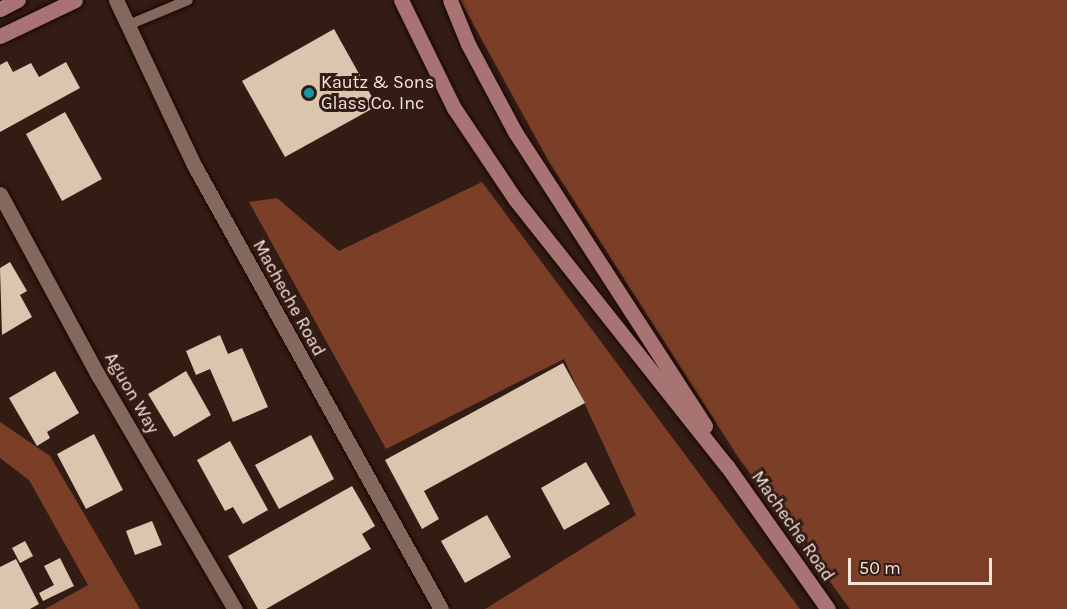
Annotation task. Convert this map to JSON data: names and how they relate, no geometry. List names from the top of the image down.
{
  "streets": {
    "main road": ["Macheche Road"],
    "street": ["Aguon Way"]
  },
  "places": ["Kautz & Sons Glass Co. Inc"],
  "scale_bar": "50 m"
}
